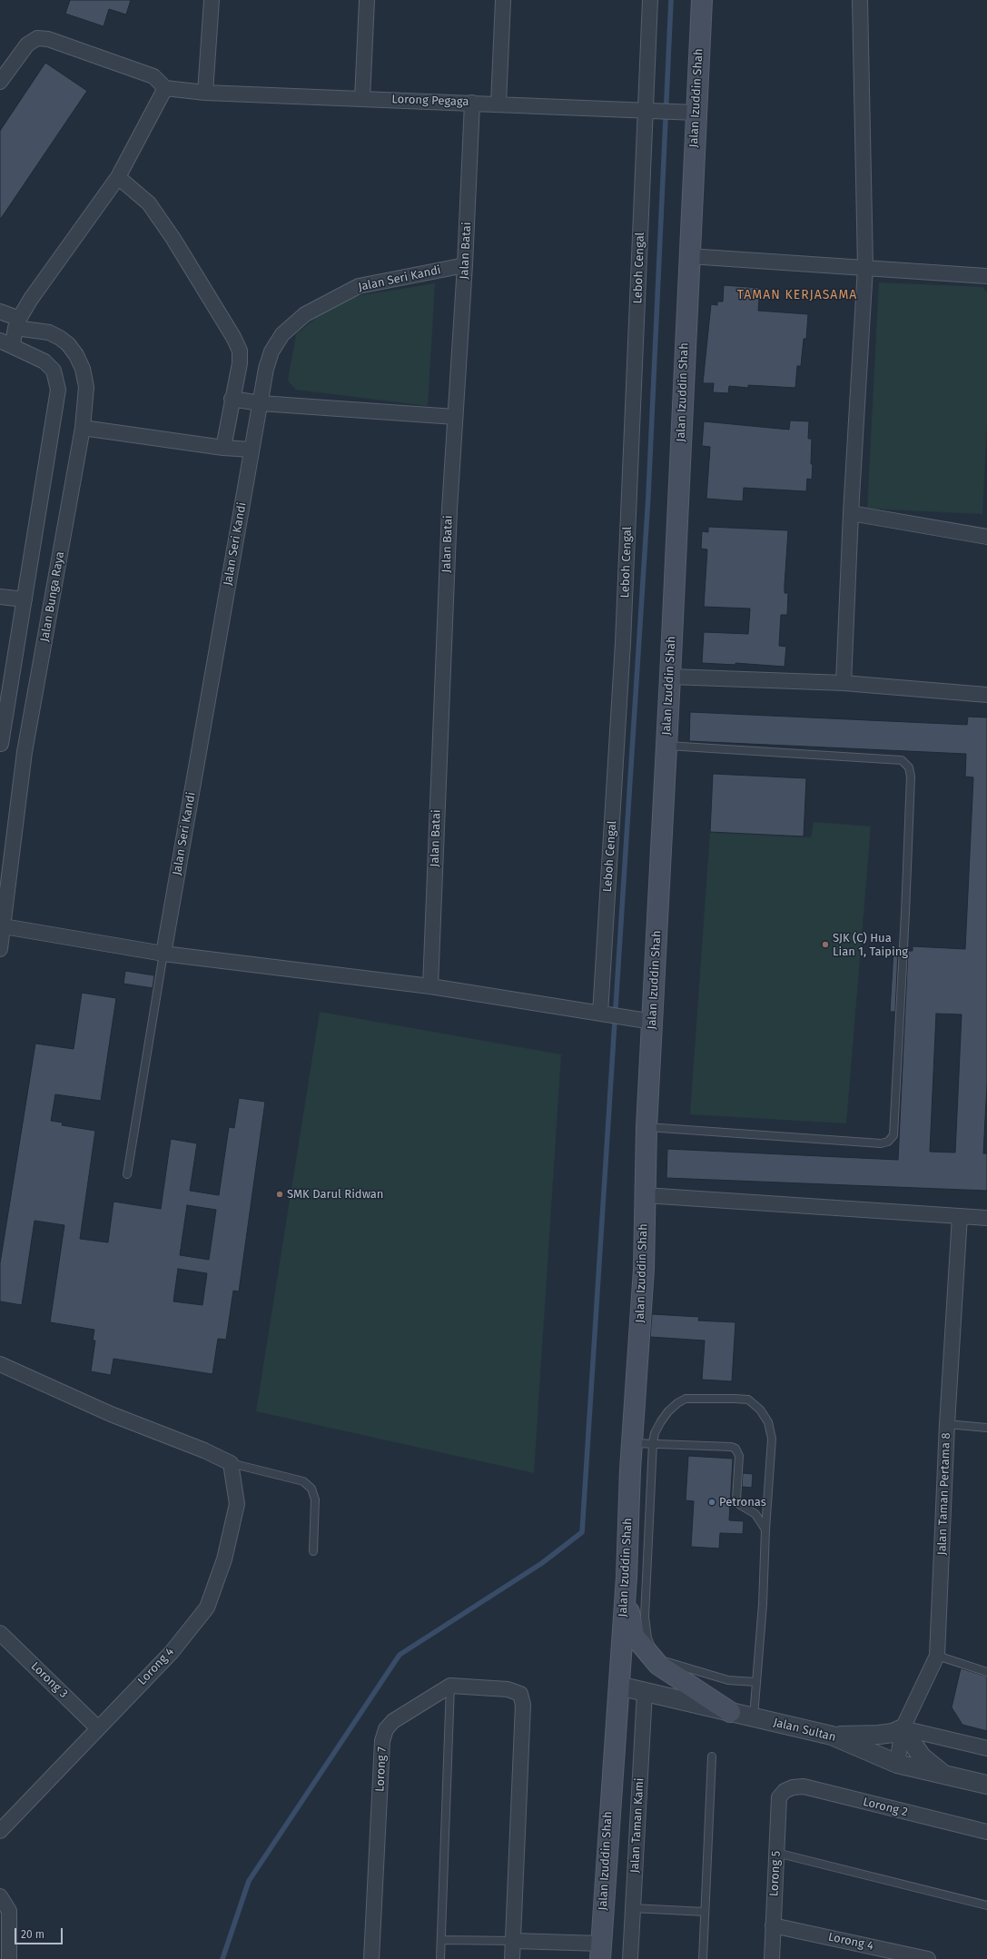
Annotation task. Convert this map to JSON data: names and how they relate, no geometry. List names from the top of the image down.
{
  "streets": {
    "main road": ["Jalan Izuddin Shah"],
    "street": [
      "Lorong Pegaga",
      "Jalan Batai",
      "Leboh Cengal",
      "Jalan Seri Kandi",
      "Jalan Bunga Raya",
      "Jalan Taman Pertama 8",
      "Lorong 4",
      "Lorong 3",
      "Jalan Sultan",
      "Lorong 7",
      "Lorong 2",
      "Jalan Taman Kami",
      "Lorong 5"
    ]
  },
  "crossings": [
    ["Jalan Izuddin Shah", "Lorong Pegaga"],
    ["Jalan Izuddin Shah", "Jalan Sultan"],
    ["Lorong Pegaga", "Jalan Batai"],
    ["Lorong Pegaga", "Leboh Cengal"],
    ["Jalan Batai", "Jalan Seri Kandi"],
    ["Jalan Taman Pertama 8", "Jalan Sultan"],
    ["Lorong 4", "Lorong 3"],
    ["Lorong 4", "Lorong 5"],
    ["Jalan Sultan", "Jalan Taman Kami"],
    ["Lorong 2", "Lorong 5"]
  ],
  "districts": ["TAMAN KERJASAMA"],
  "places": ["SJK (C) Hua Lian 1, Taiping", "SMK Darul Ridwan", "Petronas"],
  "scale_bar": "20 m"
}
